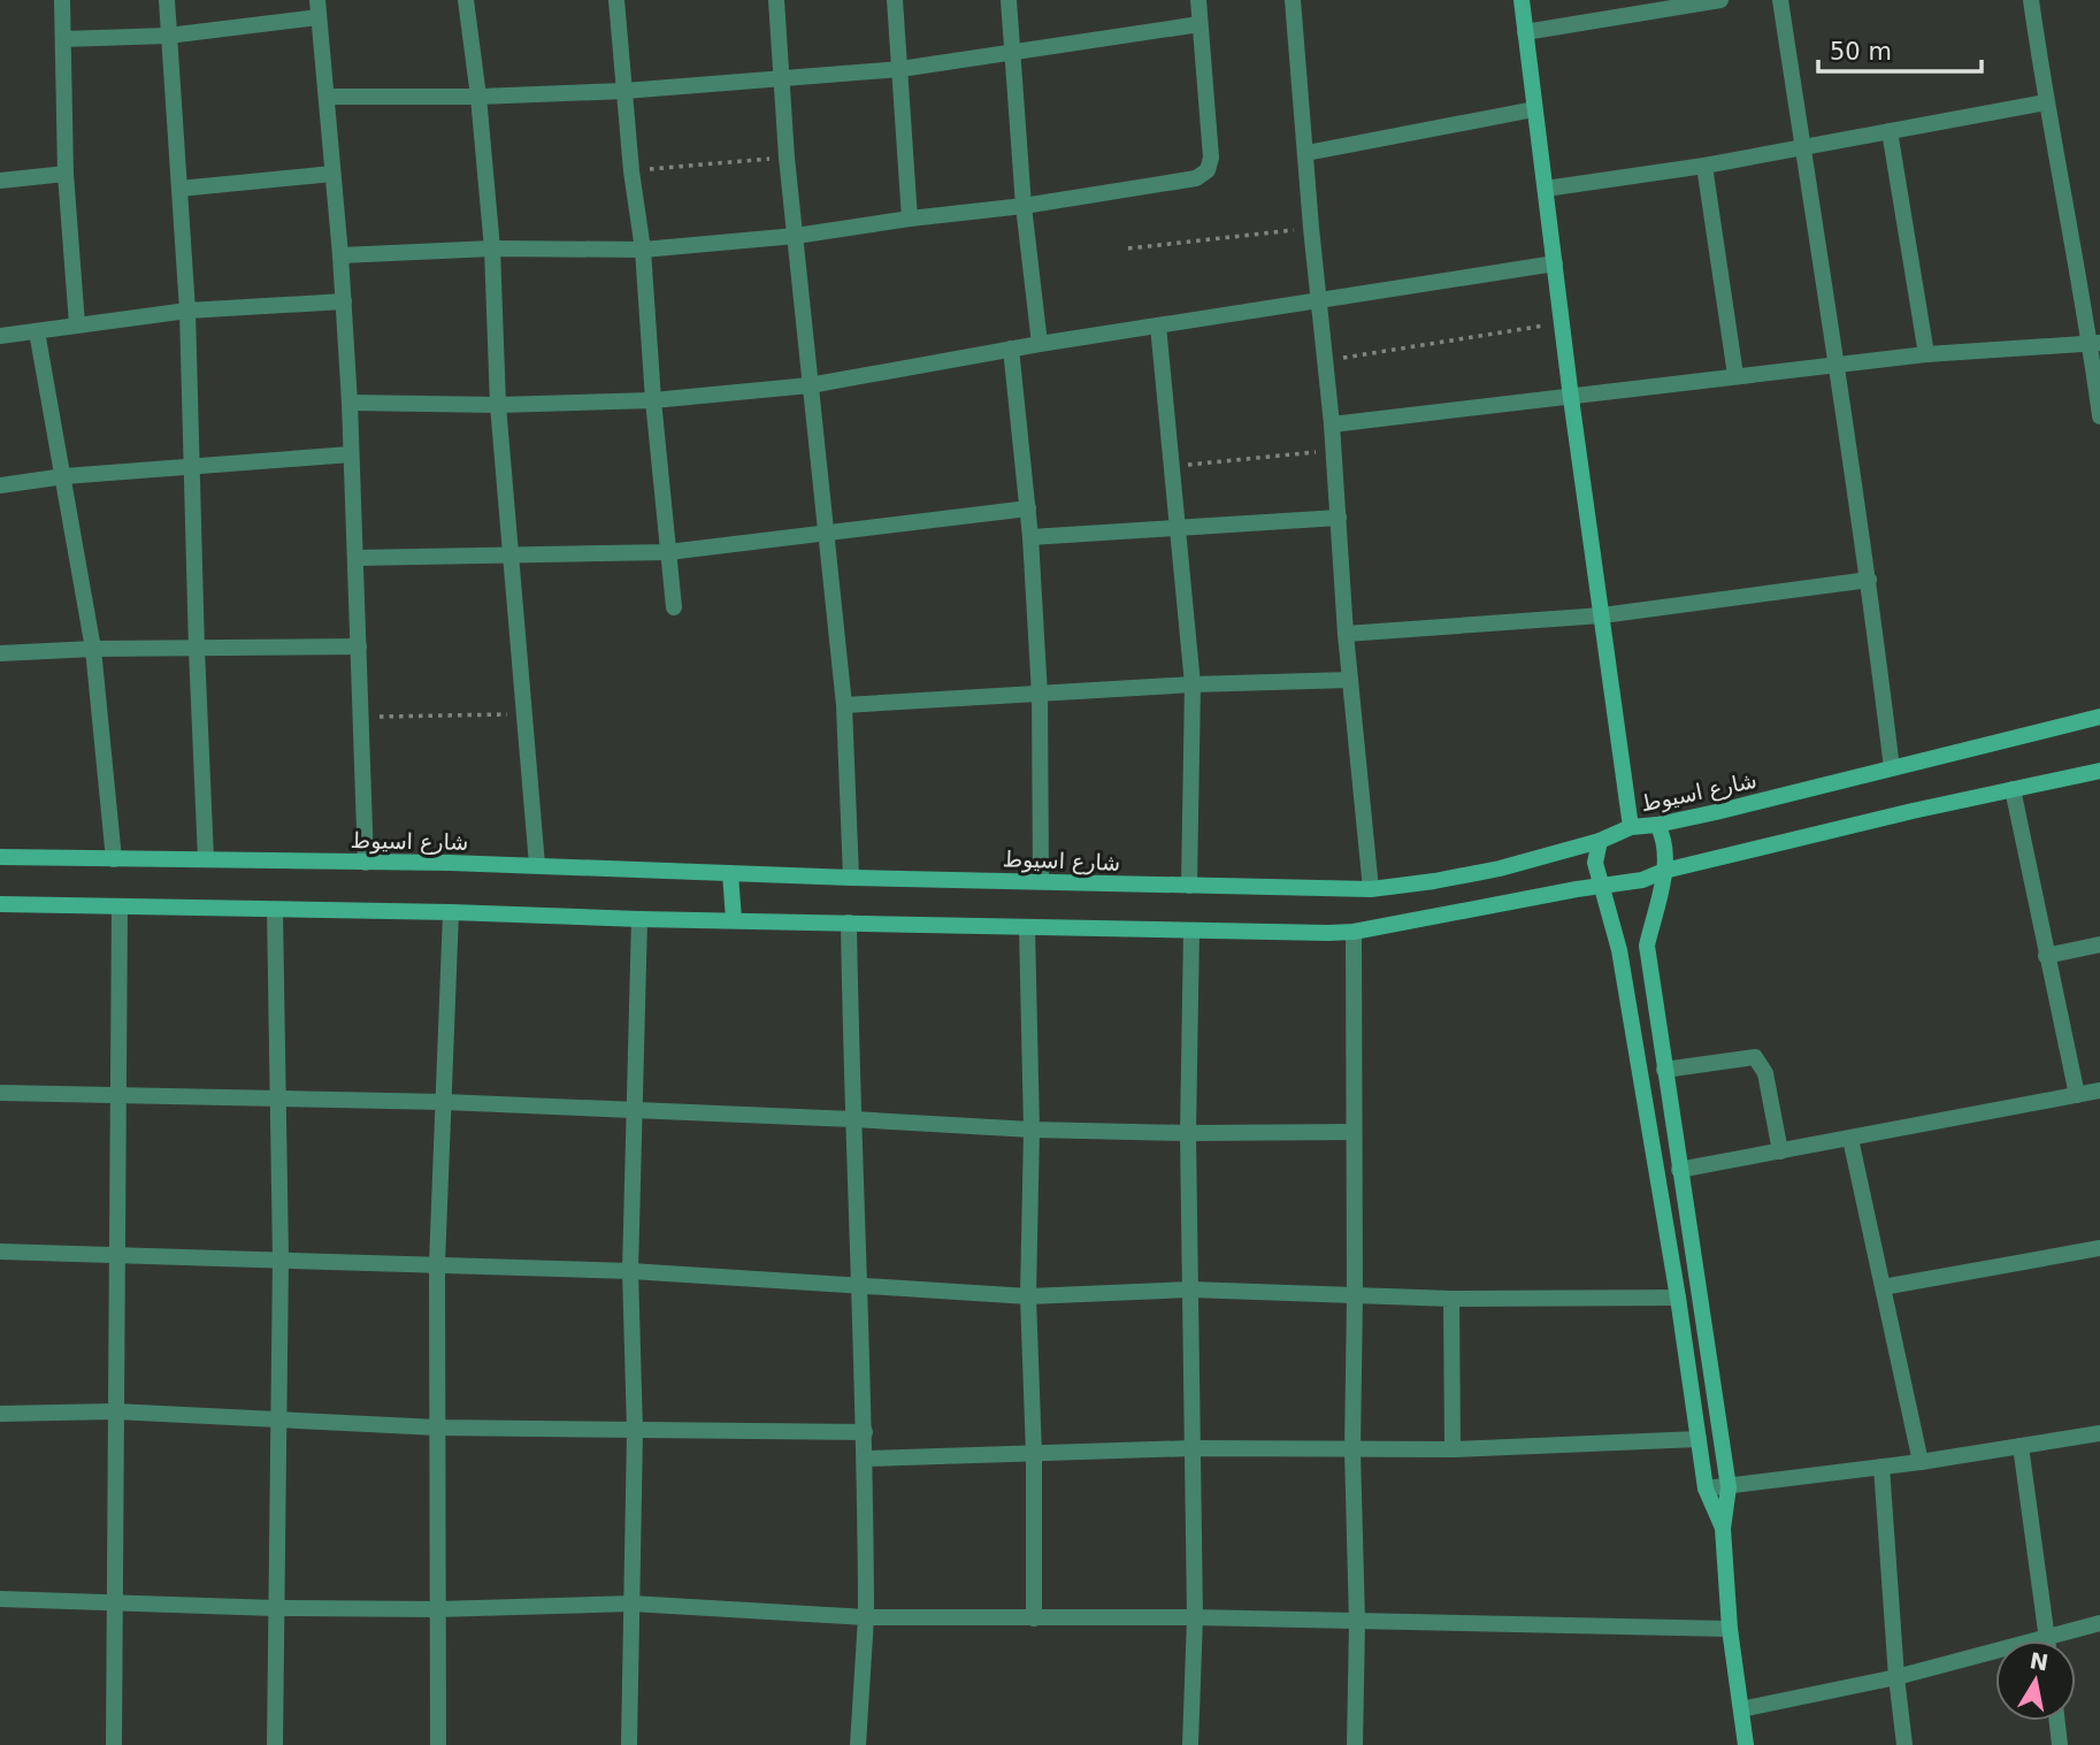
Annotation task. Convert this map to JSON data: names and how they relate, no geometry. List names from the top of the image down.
{
  "streets": {
    "street": ["شارع اسيوط"]
  },
  "scale_bar": "50 m",
  "north": "top"
}
